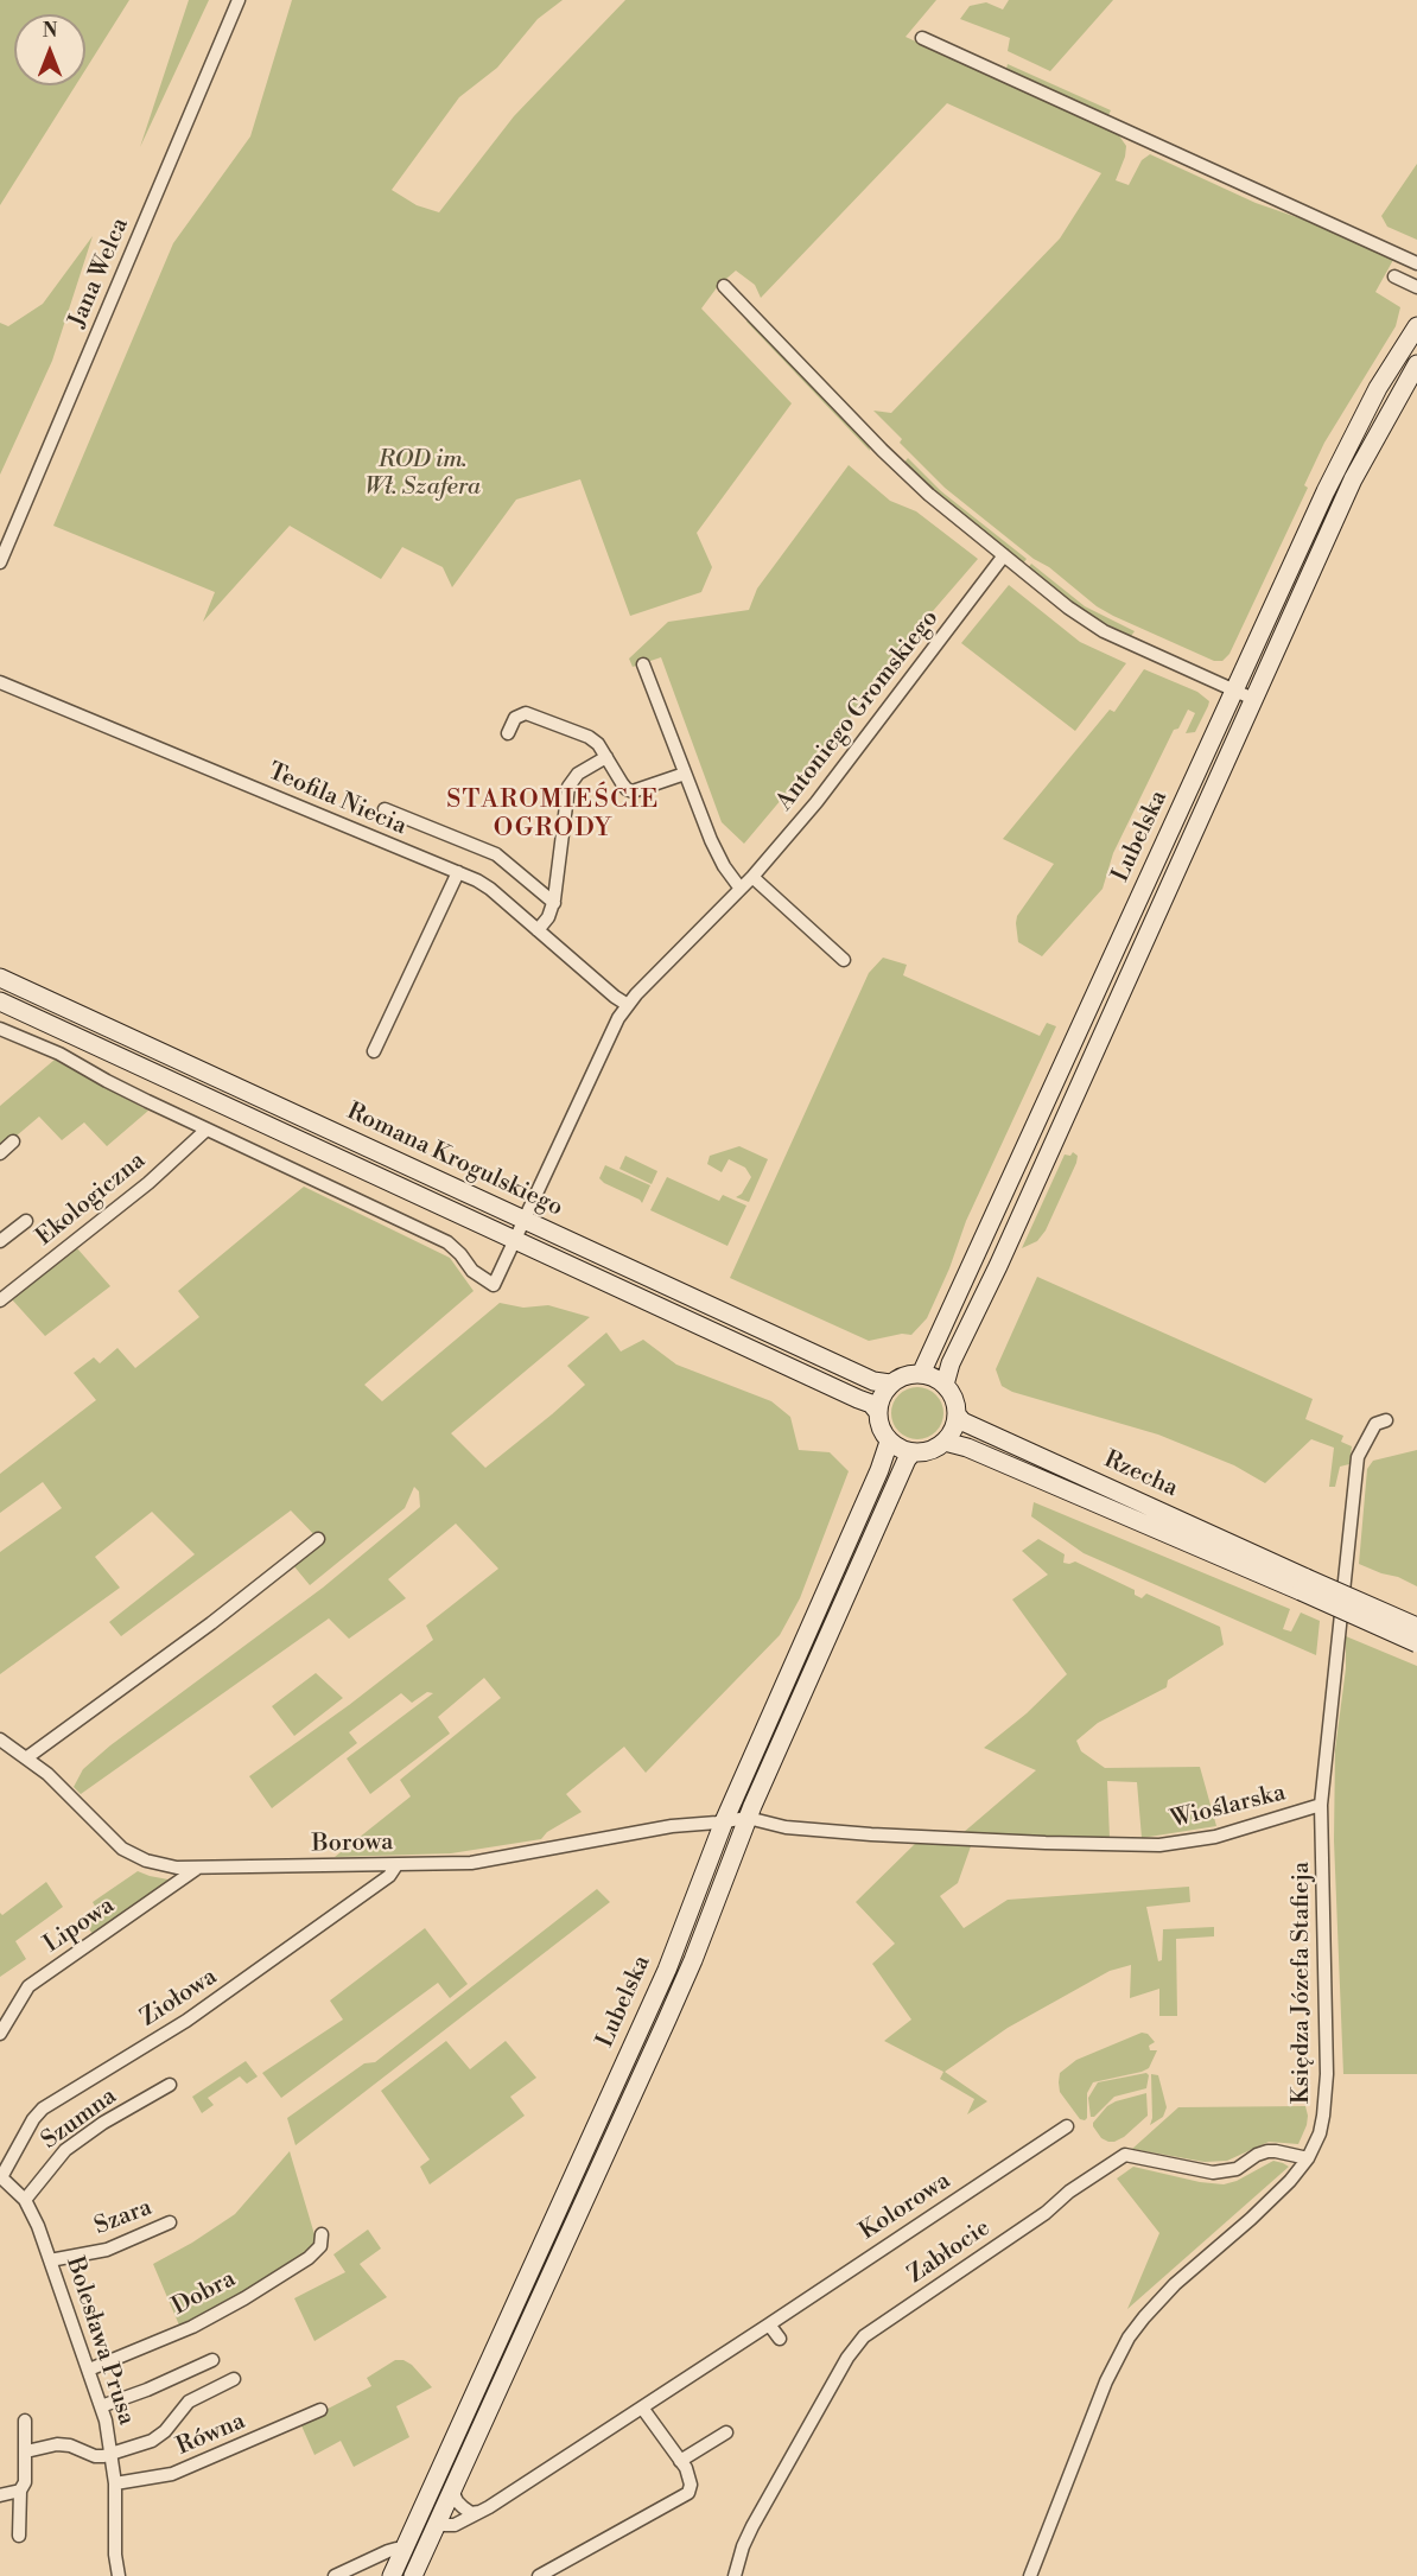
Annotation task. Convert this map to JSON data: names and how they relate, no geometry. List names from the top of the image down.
{
  "streets": {
    "main road": ["Lubelska", "Romana Krogulskiego", "Rzecha"],
    "street": [
      "Jana Welca",
      "Antoniego Gromskiego",
      "Teofila Niecia",
      "Ekologiczna",
      "Wioślarska",
      "Borowa",
      "Lipowa",
      "Księdza Józefa Stafieja",
      "Ziołowa",
      "Szumna",
      "Kolorowa",
      "Szara",
      "Zabłocie",
      "Dobra",
      "Bolesława Prusa",
      "Równa"
    ]
  },
  "crossings": [
    ["Antoniego Gromskiego", "Teofila Niecia"],
    ["Antoniego Gromskiego", "Romana Krogulskiego"],
    ["Antoniego Gromskiego", "Ekologiczna"],
    ["Lubelska", "Romana Krogulskiego"],
    ["Lubelska", "Rzecha"],
    ["Lubelska", "Wioślarska"],
    ["Lubelska", "Borowa"],
    ["Lubelska", "Kolorowa"],
    ["Romana Krogulskiego", "Rzecha"],
    ["Wioślarska", "Borowa"],
    ["Wioślarska", "Księdza Józefa Stafieja"],
    ["Borowa", "Lipowa"],
    ["Borowa", "Ziołowa"],
    ["Księdza Józefa Stafieja", "Zabłocie"],
    ["Ziołowa", "Bolesława Prusa"],
    ["Szumna", "Bolesława Prusa"],
    ["Szara", "Bolesława Prusa"],
    ["Dobra", "Bolesława Prusa"],
    ["Bolesława Prusa", "Równa"]
  ],
  "districts": ["STAROMIEŚCIE OGRODY"],
  "parks": ["ROD im. Wł. Szafera"],
  "north": "top"
}
